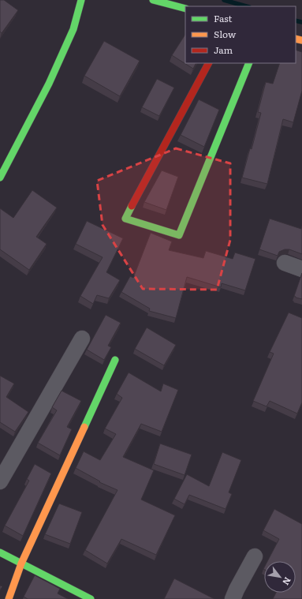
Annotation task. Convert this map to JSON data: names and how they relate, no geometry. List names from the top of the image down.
{
  "legend": ["Fast", "Slow", "Jam"],
  "north": "bottom right"
}
